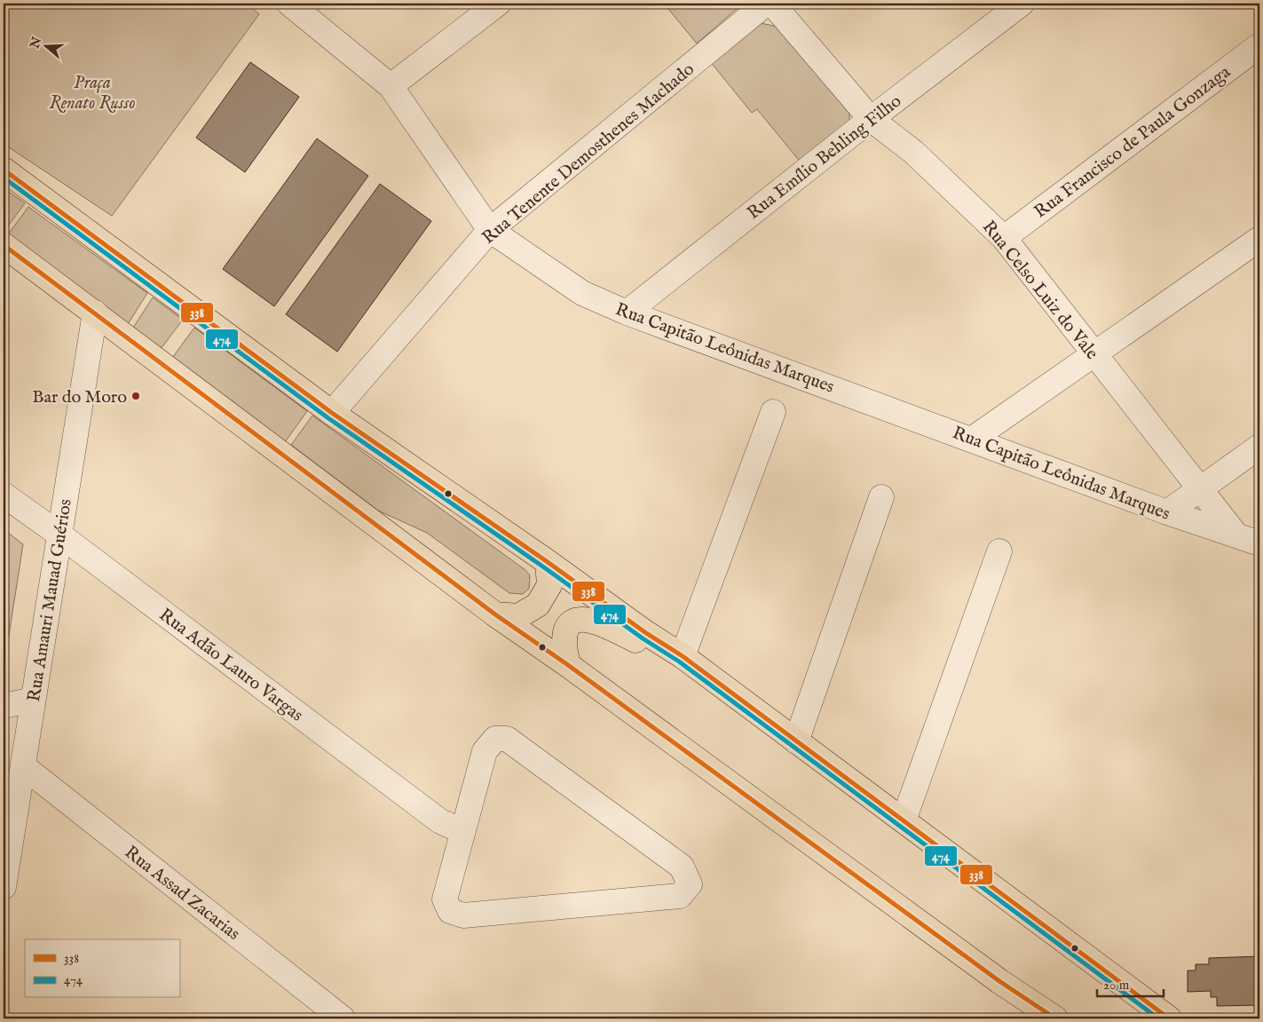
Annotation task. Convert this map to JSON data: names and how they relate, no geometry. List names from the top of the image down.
{
  "streets": {
    "street": [
      "Rua Francisco de Paula Gonzaga",
      "Rua Tenente Demosthenes Machado",
      "Rua Emílio Behling Filho",
      "Rua Celso Luiz do Vale",
      "Rua Capitão Leônidas Marques",
      "Rua Amauri Mauad Guérios",
      "Rua Adão Lauro Vargas",
      "Rua Assad Zacarias"
    ]
  },
  "crossings": [
    ["Rua Francisco de Paula Gonzaga", "Rua Celso Luiz do Vale"],
    ["Rua Tenente Demosthenes Machado", "Rua Capitão Leônidas Marques"],
    ["Rua Emílio Behling Filho", "Rua Celso Luiz do Vale"],
    ["Rua Emílio Behling Filho", "Rua Capitão Leônidas Marques"],
    ["Rua Celso Luiz do Vale", "Rua Capitão Leônidas Marques"],
    ["Rua Amauri Mauad Guérios", "Rua Adão Lauro Vargas"],
    ["Rua Amauri Mauad Guérios", "Rua Assad Zacarias"]
  ],
  "parks": ["Praça Renato Russo"],
  "places": ["Bar do Moro"],
  "lines": ["transit line 338", "transit line 474"],
  "legend": ["338", "474"],
  "scale_bar": "20 m",
  "north": "left"
}
